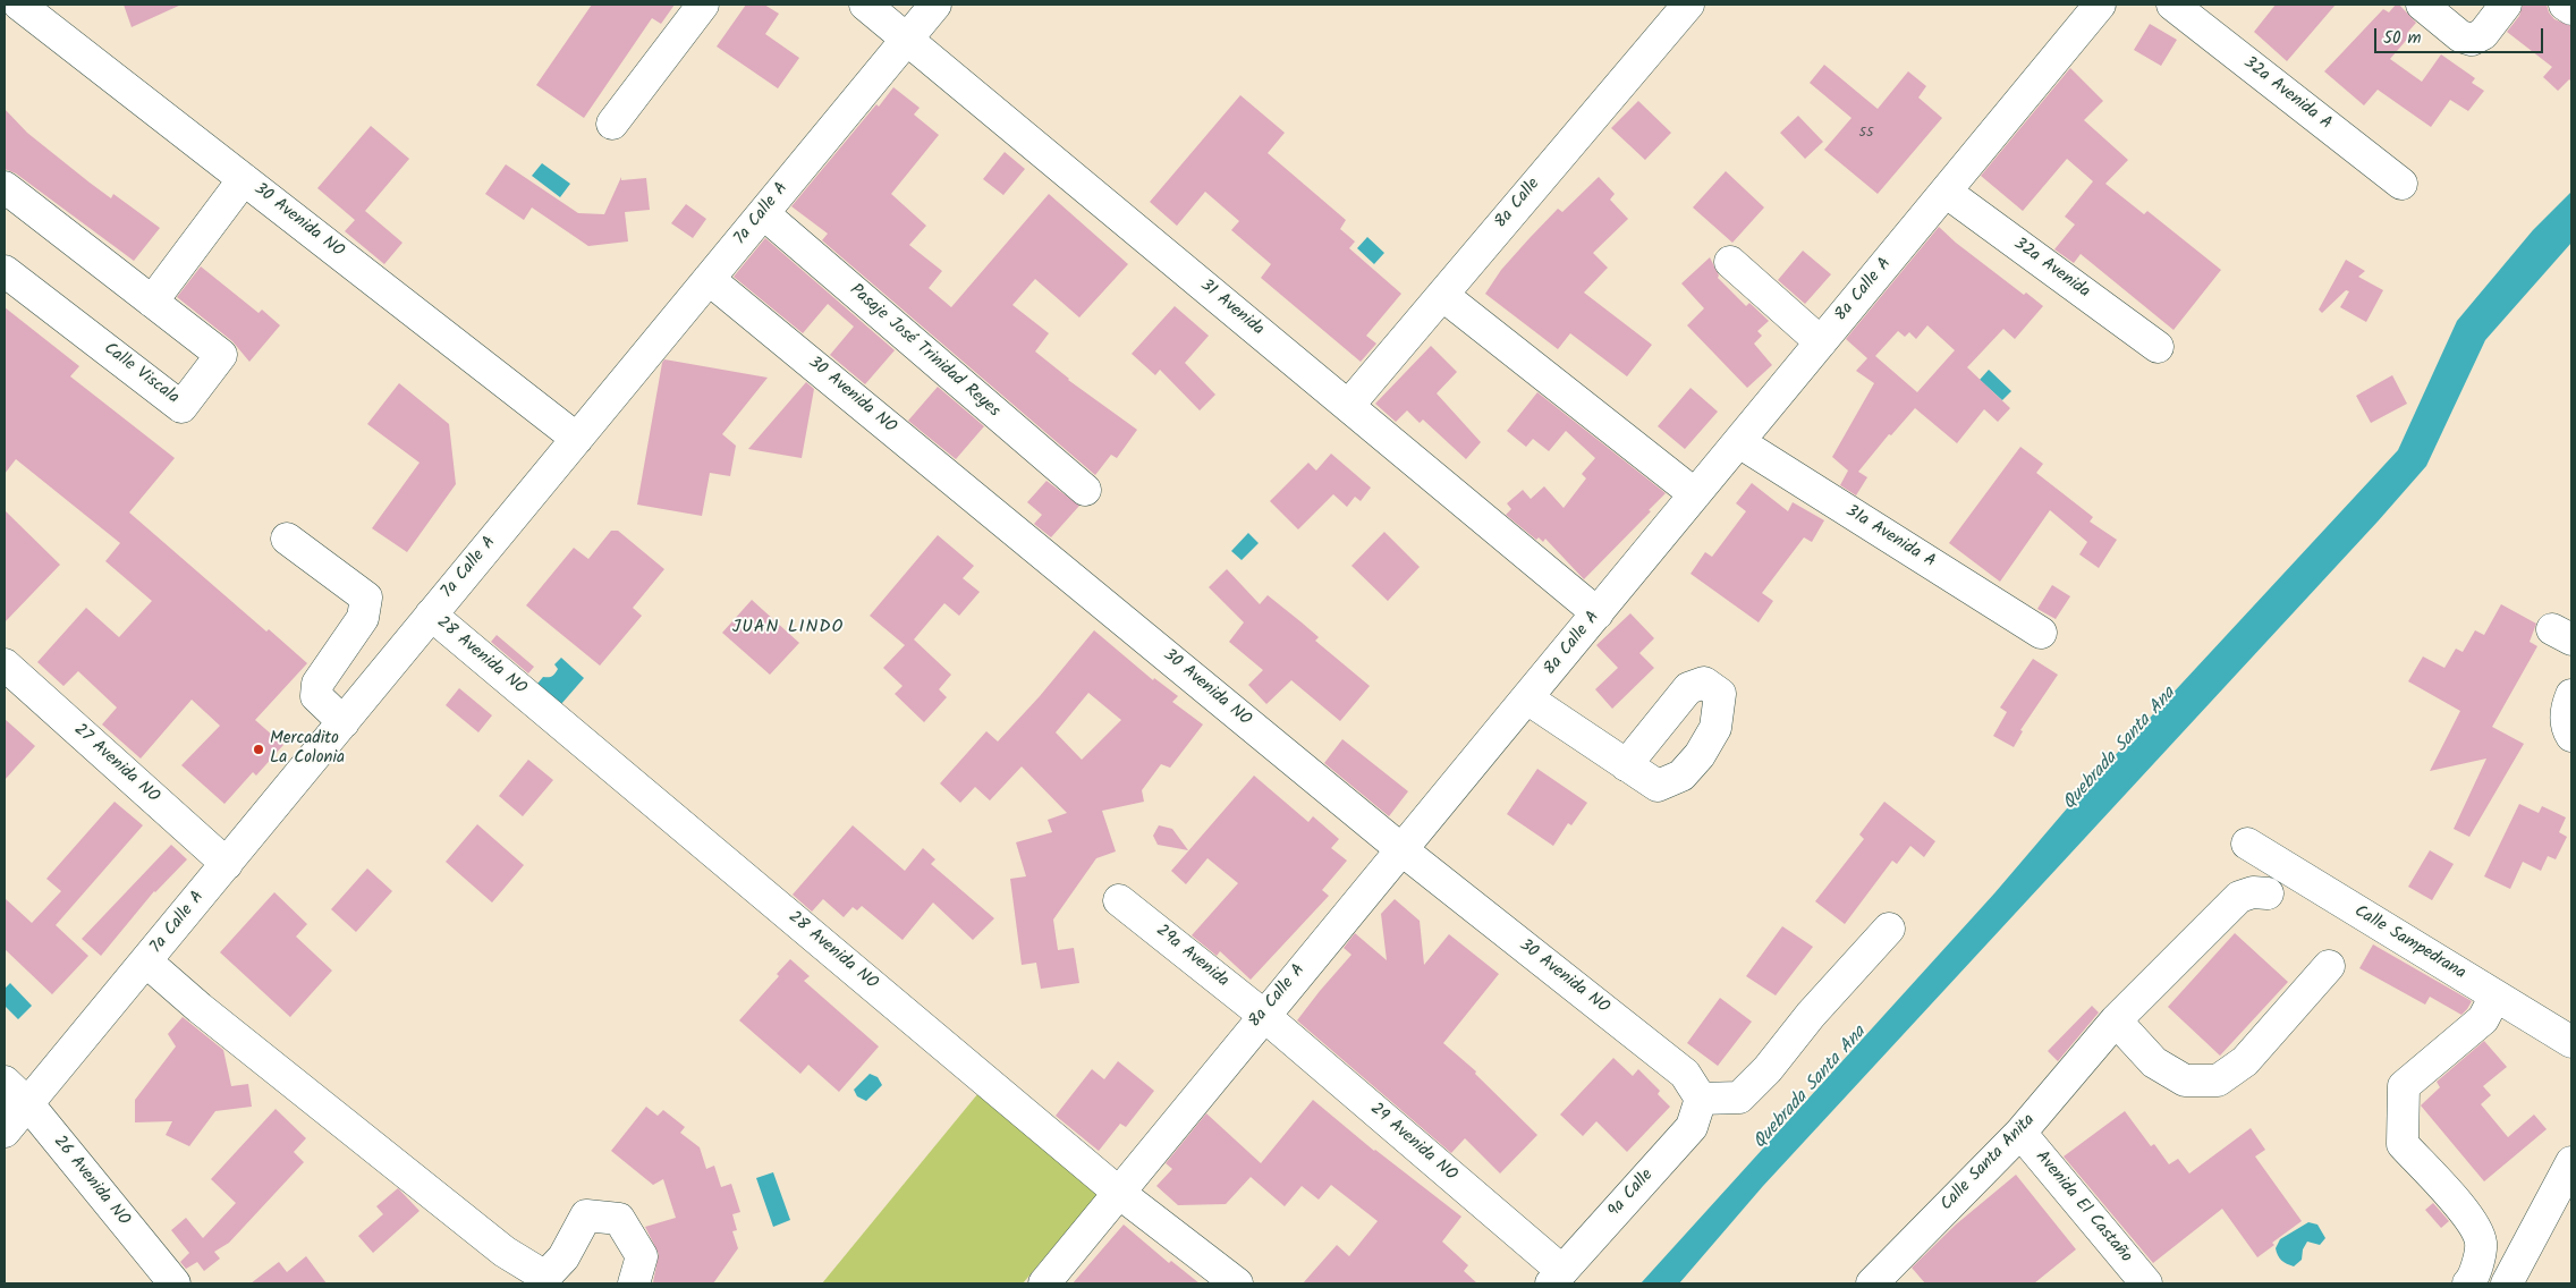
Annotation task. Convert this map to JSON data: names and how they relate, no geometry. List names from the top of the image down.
{
  "streets": {
    "street": [
      "32a Avenida A",
      "8a Calle",
      "7a Calle A",
      "30 Avenida NO",
      "32a Avenida",
      "8a Calle A",
      "31 Avenida",
      "Pasaje José Trinidad Reyes",
      "Calle Viscala",
      "31a Avenida A",
      "28 Avenida NO",
      "27 Avenida NO",
      "Calle Sampedrana",
      "29a Avenida",
      "29 Avenida NO",
      "Calle Santa Anita",
      "26 Avenida NO",
      "9a Calle",
      "Avenida El Castaño"
    ]
  },
  "crossings": [
    ["8a Calle", "31 Avenida"],
    ["7a Calle A", "30 Avenida NO"],
    ["7a Calle A", "31 Avenida"],
    ["7a Calle A", "Pasaje José Trinidad Reyes"],
    ["7a Calle A", "28 Avenida NO"],
    ["7a Calle A", "27 Avenida NO"],
    ["7a Calle A", "26 Avenida NO"],
    ["30 Avenida NO", "8a Calle A"],
    ["30 Avenida NO", "9a Calle"],
    ["32a Avenida", "8a Calle A"],
    ["8a Calle A", "31 Avenida"],
    ["8a Calle A", "31a Avenida A"],
    ["8a Calle A", "28 Avenida NO"],
    ["8a Calle A", "29a Avenida"],
    ["8a Calle A", "29 Avenida NO"],
    ["29a Avenida", "29 Avenida NO"],
    ["29 Avenida NO", "9a Calle"],
    ["Calle Santa Anita", "Avenida El Castaño"]
  ],
  "districts": ["JUAN LINDO"],
  "water": ["Quebrada Santa Ana"],
  "places": ["Mercadito La Colonia"],
  "house_numbers": ["55"],
  "scale_bar": "50 m"
}
